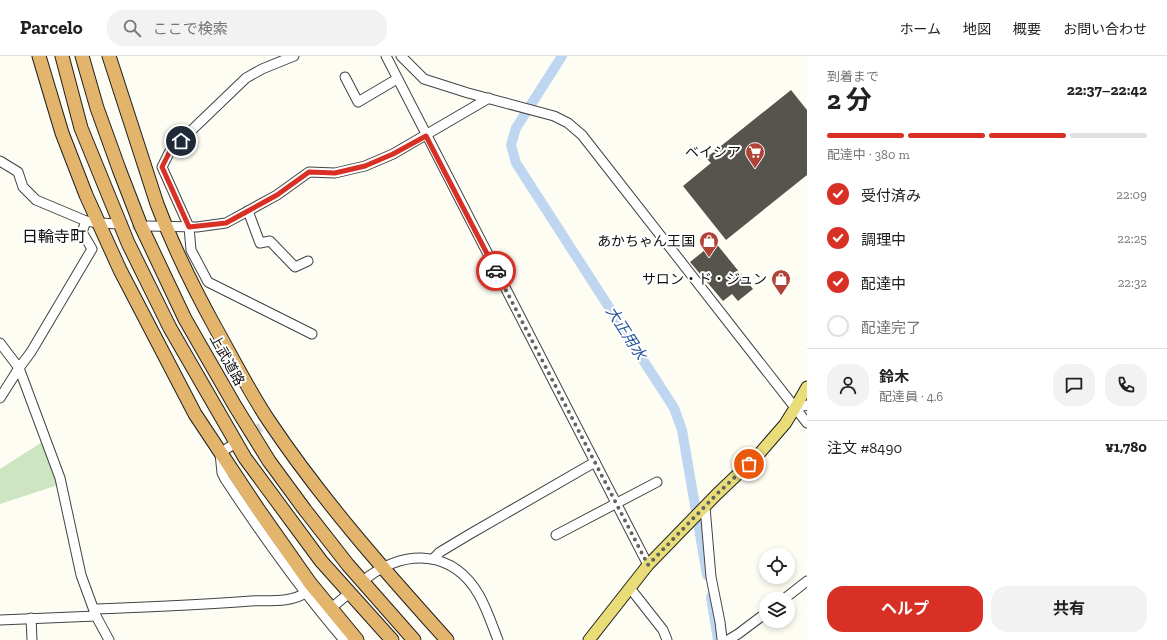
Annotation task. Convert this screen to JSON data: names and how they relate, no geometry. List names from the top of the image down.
{
  "streets": {
    "highway": ["上武道路"]
  },
  "districts": ["日輪寺町"],
  "water": ["大正用水"],
  "places": {
    "supermarket": ["ベイシア"],
    "shop": ["あかちゃん王国", "サロン・ド・ジュン"]
  },
  "page": {
    "header": "Parcelo",
    "search": "ここで検索",
    "nav": [
      "ホーム",
      "地図",
      "概要",
      "お問い合わせ"
    ],
    "heading": ["2 分", "到着まで", "22:37–22:42"],
    "panel": [
      "鈴木",
      "配達員 · 4.6",
      "注文 #8490",
      "¥1,780"
    ],
    "bar": "配達中 · 380 m",
    "list": [
      ["受付済み", "22:09"],
      ["調理中", "22:25"],
      ["配達中", "22:32"],
      "配達完了"
    ],
    "buttons": ["ヘルプ", "共有"]
  }
}
